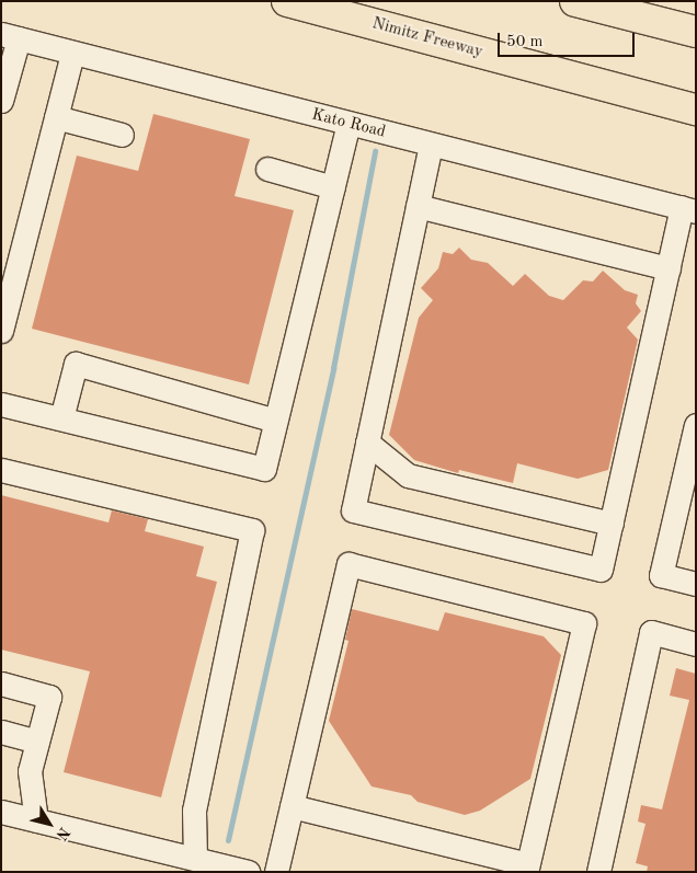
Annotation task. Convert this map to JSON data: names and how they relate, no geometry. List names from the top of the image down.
{
  "streets": {
    "highway": ["Nimitz Freeway"],
    "street": ["Kato Road"]
  },
  "scale_bar": "50 m",
  "north": "bottom right"
}
